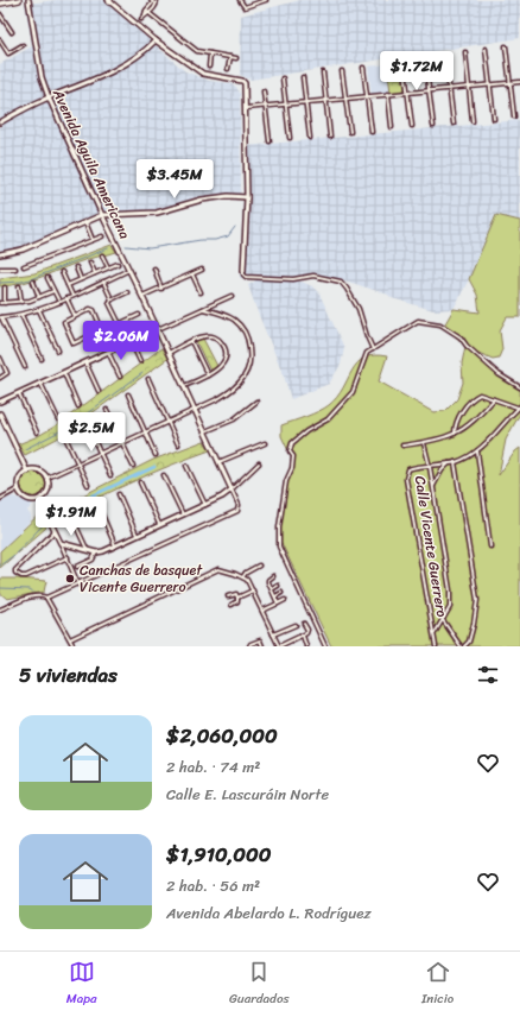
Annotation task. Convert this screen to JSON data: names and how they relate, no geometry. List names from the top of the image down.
{
  "streets": {
    "street": ["Avenida Aguila Americana", "Calle Vicente Guerrero"]
  },
  "places": ["Canchas de basquet Vicente Guerrero"],
  "page": {
    "price": [
      "$1.72M",
      "$3.45M",
      "$2.06M",
      "$2.5M",
      "$1.91M"
    ],
    "heading": "5 viviendas",
    "list": [
      {
        "name": "$2,060,000",
        "note": "2 hab. · 74 m² · Calle E. Lascuráin Norte"
      },
      {
        "name": "$1,910,000",
        "note": "2 hab. · 56 m² · Avenida Abelardo L. Rodríguez"
      }
    ],
    "tabs": ["Mapa", "Guardados", "Inicio"]
  }
}
